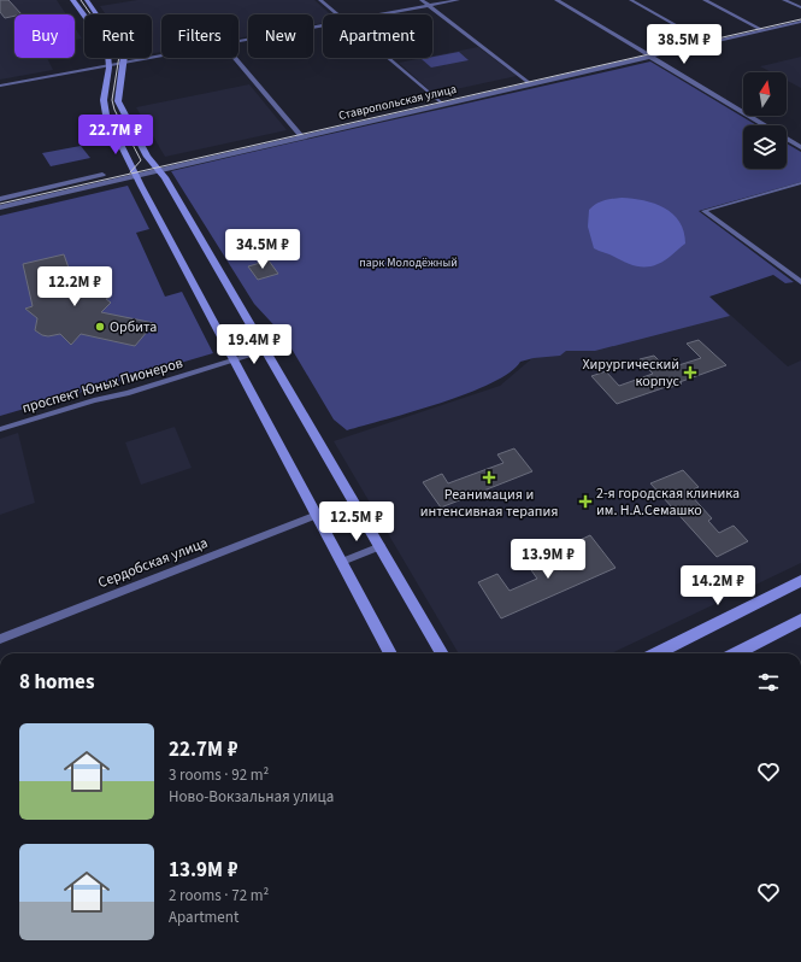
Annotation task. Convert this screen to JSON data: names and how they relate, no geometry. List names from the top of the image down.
{
  "streets": {
    "street": ["Ставропольская улица", "проспект Юных Пионеров", "Сердобская улица"]
  },
  "parks": ["парк Молодёжный"],
  "places": {
    "other": ["Орбита"],
    "health": ["Хирургический корпус", "Реанимация и интенсивная терапия", "2-я городская клиника им. Н.А.Семашко"]
  },
  "north": "top",
  "page": {
    "chip": [
      "Buy",
      "Rent",
      "Filters",
      "New",
      "Apartment"
    ],
    "price": [
      "38.5M ₽",
      "22.7M ₽",
      "34.5M ₽",
      "12.2M ₽",
      "19.4M ₽",
      "12.5M ₽",
      "13.9M ₽",
      "14.2M ₽"
    ],
    "heading": "8 homes",
    "list": [
      {
        "name": "22.7M ₽",
        "note": "3 rooms · 92 m² · Ново-Вокзальная улица"
      },
      {
        "name": "13.9M ₽",
        "note": "2 rooms · 72 m² · Apartment"
      }
    ]
  }
}
